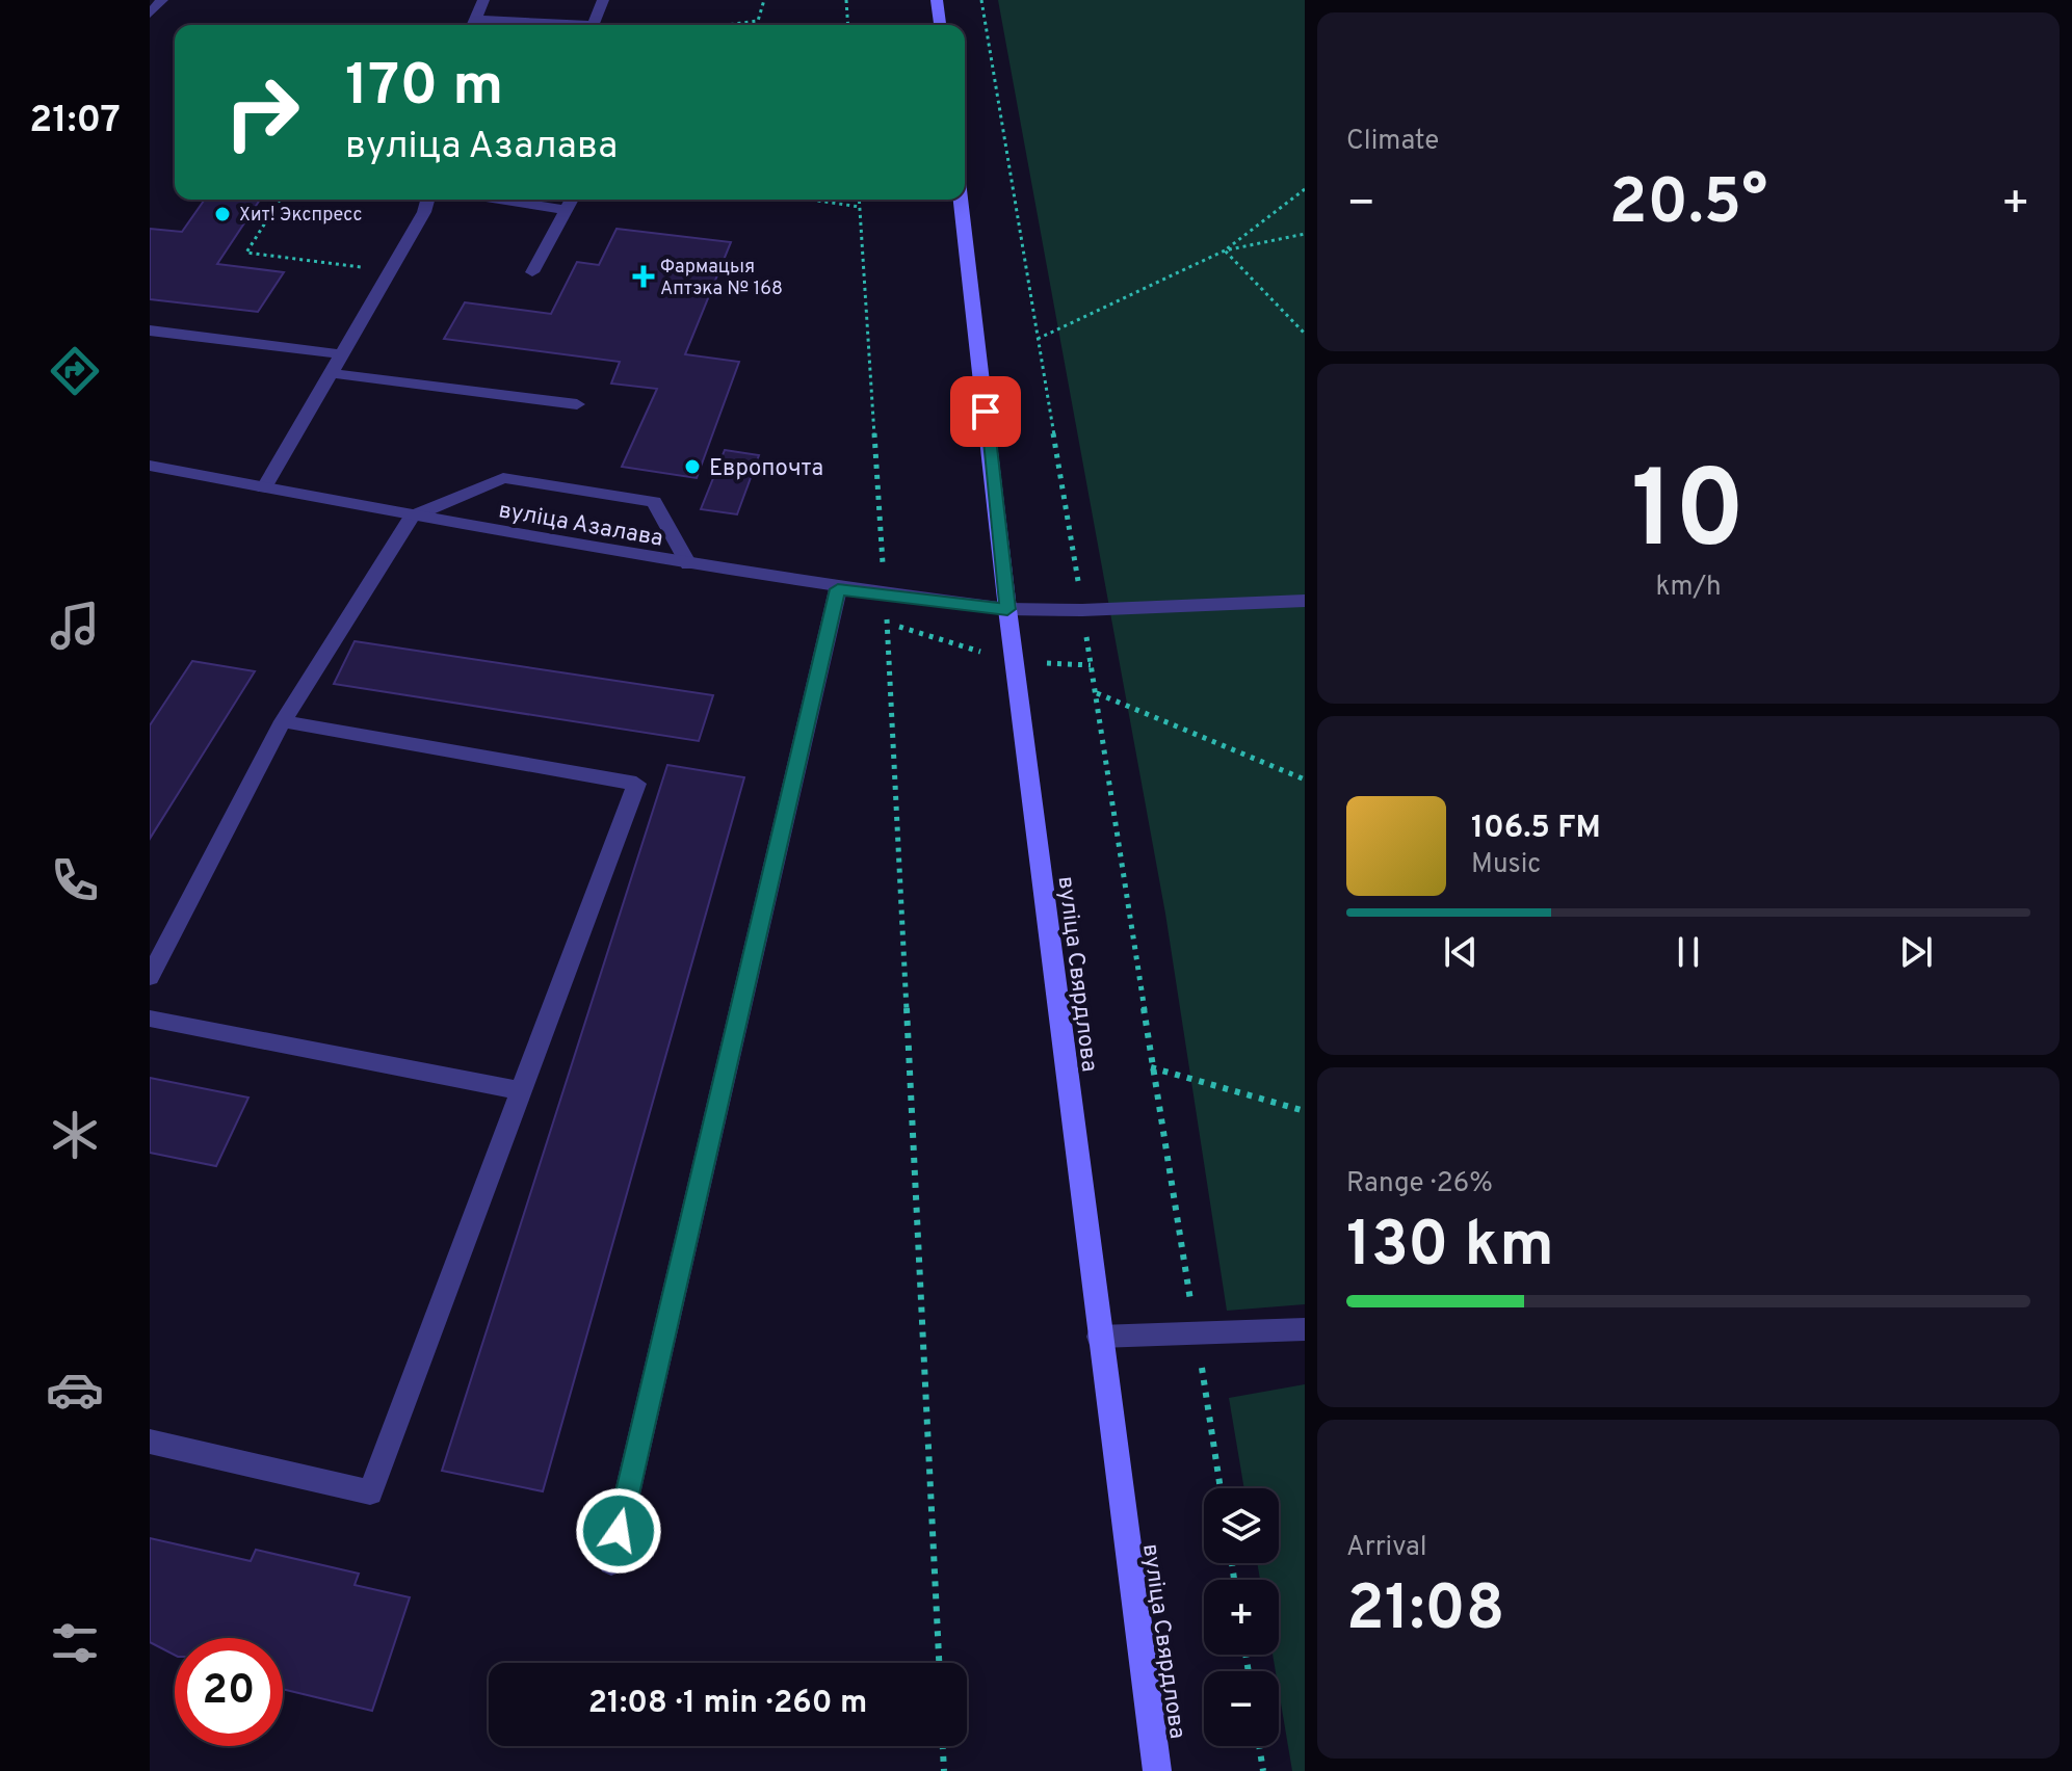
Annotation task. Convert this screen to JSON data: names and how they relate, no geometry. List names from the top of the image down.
{
  "streets": {
    "main road": ["вуліца Свярдлова"],
    "street": ["вуліца Азалава"]
  },
  "crossings": [
    ["вуліца Азалава", "вуліца Свярдлова"]
  ],
  "places": {
    "other": ["Хит! Экспресс", "Европочта"],
    "health": ["Фармацыя Аптэка № 168"]
  },
  "page": {
    "tabs": "21:07",
    "tile": [
      "Climate",
      ["10", "km/h"],
      ["Range · 26%", "130 km"],
      ["Arrival", "21:08"]
    ],
    "turn": ["170 m", "вуліца Азалава"],
    "heat": ["−", "20.5°", "+"],
    "song": ["106.5 FM", "Music"],
    "map_buttons": ["+", "−"],
    "limit": "20",
    "trip": "21:08 · 1 min · 260 m"
  }
}
